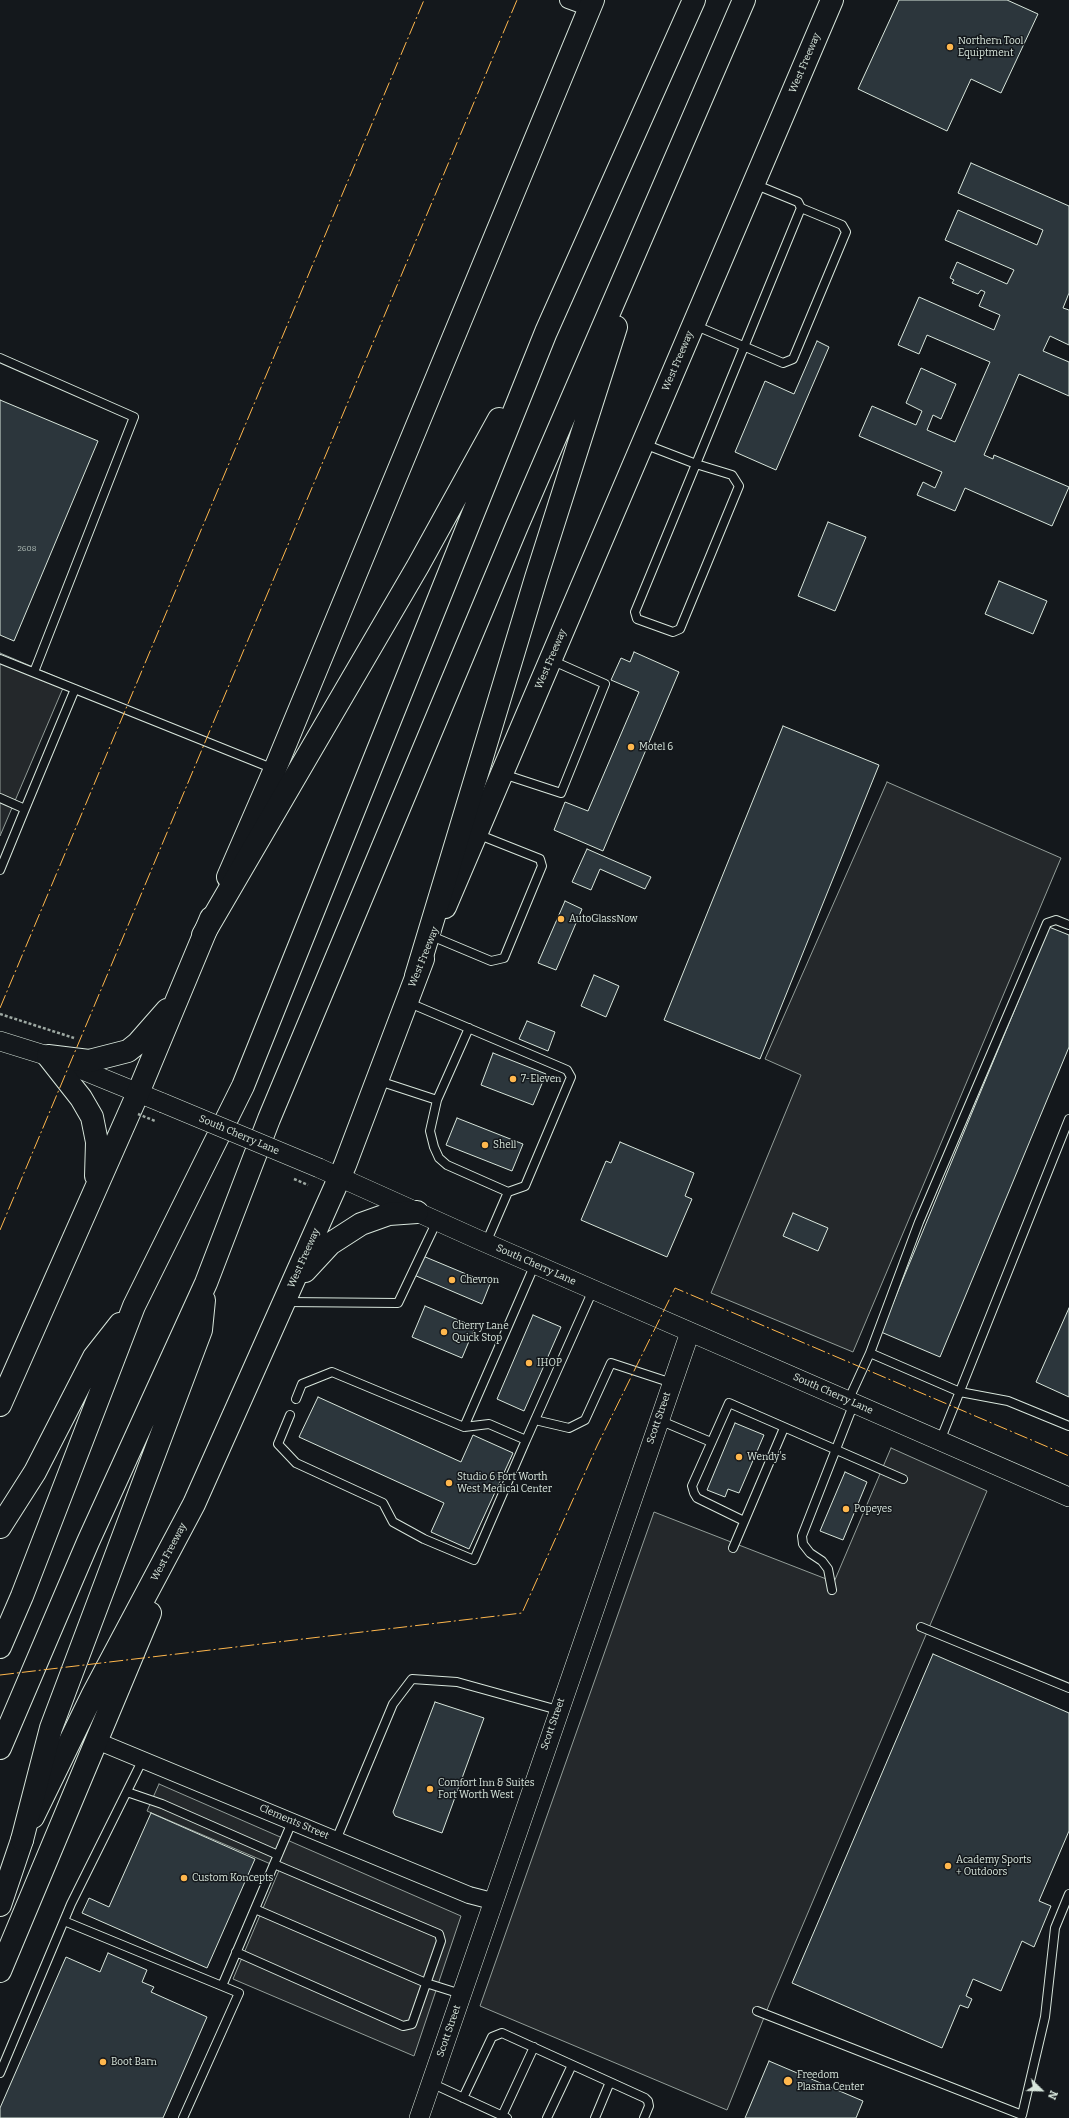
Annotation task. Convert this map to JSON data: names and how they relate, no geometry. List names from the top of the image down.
{
  "streets": {
    "main road": ["West Freeway"],
    "street": ["South Cherry Lane", "Scott Street", "Clements Street"]
  },
  "crossings": [
    ["West Freeway", "South Cherry Lane"],
    ["South Cherry Lane", "Scott Street"],
    ["Scott Street", "Clements Street"]
  ],
  "places": [
    "Northern Tool Equiptment",
    "Motel 6",
    "AutoGlassNow",
    "7-Eleven",
    "Shell",
    "Chevron",
    "Cherry Lane Quick Stop",
    "IHOP",
    "Wendy's",
    "Studio 6 Fort Worth West Medical Center",
    "Popeyes",
    "Comfort Inn & Suites Fort Worth West",
    "Academy Sports + Outdoors",
    "Custom Koncepts",
    "Boot Barn",
    "Freedom Plasma Center"
  ],
  "house_numbers": ["2608"],
  "north": "bottom right"
}
